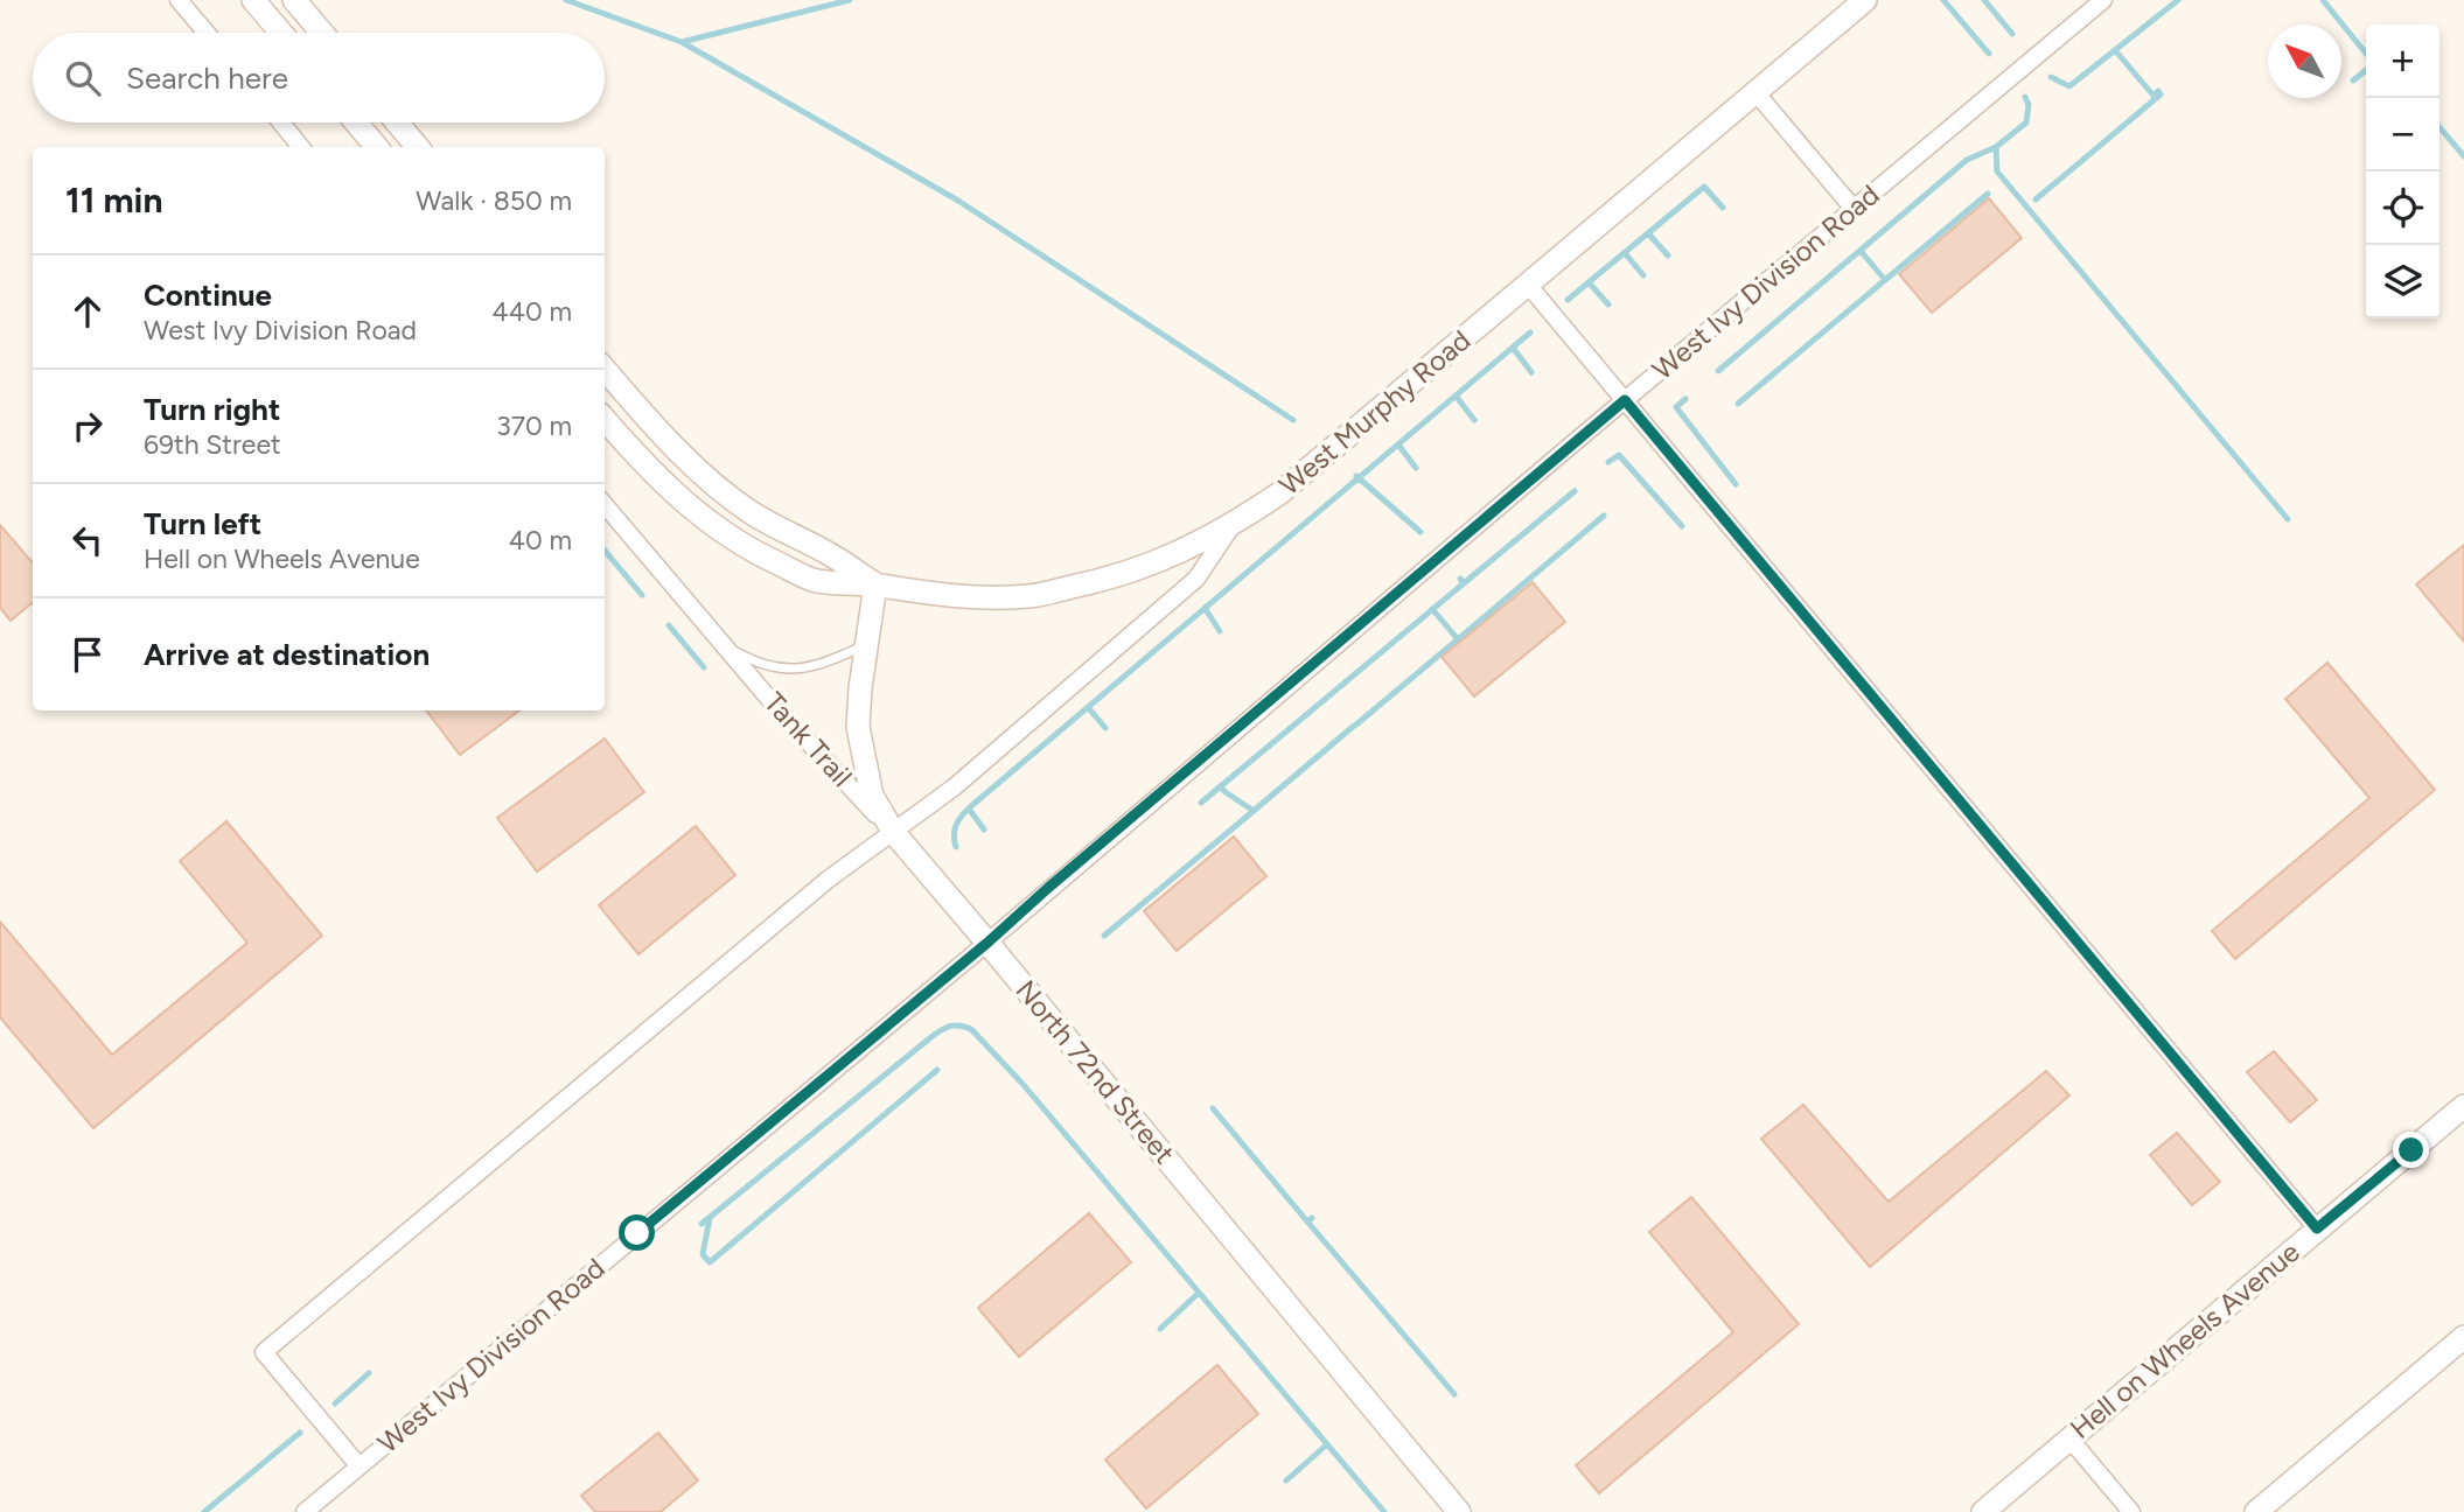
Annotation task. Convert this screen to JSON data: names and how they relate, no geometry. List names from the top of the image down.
{
  "streets": {
    "street": [
      "West Ivy Division Road",
      "West Murphy Road",
      "Tank Trail",
      "North 72nd Street",
      "Hell on Wheels Avenue"
    ]
  },
  "crossings": [
    ["West Ivy Division Road", "West Murphy Road"],
    ["West Ivy Division Road", "North 72nd Street"],
    ["West Murphy Road", "Tank Trail"],
    ["West Murphy Road", "North 72nd Street"],
    ["Tank Trail", "North 72nd Street"]
  ],
  "north": "top left",
  "page": {
    "map_buttons": ["+", "−"],
    "search": "Search here",
    "heading": ["11 min", "Walk · 850 m"],
    "list": [
      ["Continue", "West Ivy Division Road", "440 m"],
      ["Turn right", "69th Street", "370 m"],
      ["Turn left", "Hell on Wheels Avenue", "40 m"],
      "Arrive at destination"
    ]
  }
}
